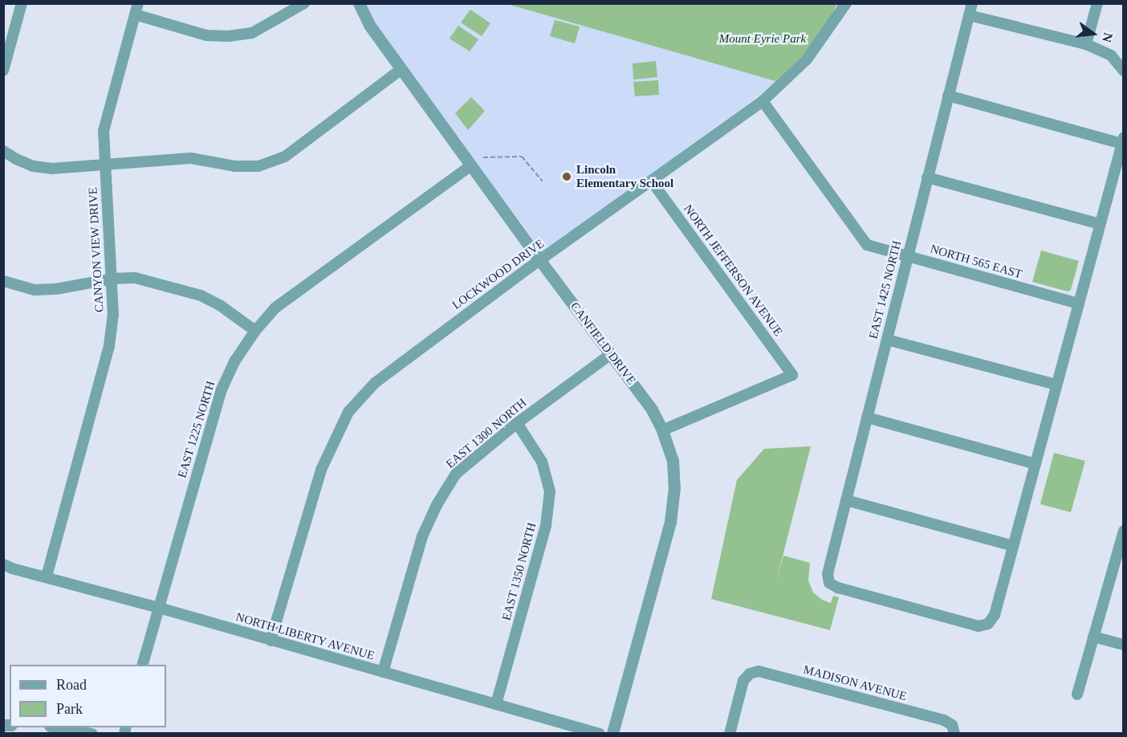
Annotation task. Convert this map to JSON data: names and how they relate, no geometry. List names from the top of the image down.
{
  "streets": {
    "street": [
      "CANYON VIEW DRIVE",
      "NORTH 565 EAST",
      "NORTH JEFFERSON AVENUE",
      "LOCKWOOD DRIVE",
      "EAST 1425 NORTH",
      "CANFIELD DRIVE",
      "EAST 1225 NORTH",
      "EAST 1300 NORTH",
      "EAST 1350 NORTH",
      "NORTH LIBERTY AVENUE",
      "MADISON AVENUE"
    ]
  },
  "crossings": [
    ["CANYON VIEW DRIVE", "NORTH LIBERTY AVENUE"],
    ["NORTH 565 EAST", "LOCKWOOD DRIVE"],
    ["NORTH 565 EAST", "EAST 1425 NORTH"],
    ["NORTH JEFFERSON AVENUE", "LOCKWOOD DRIVE"],
    ["NORTH JEFFERSON AVENUE", "CANFIELD DRIVE"],
    ["LOCKWOOD DRIVE", "CANFIELD DRIVE"],
    ["LOCKWOOD DRIVE", "NORTH LIBERTY AVENUE"],
    ["CANFIELD DRIVE", "EAST 1225 NORTH"],
    ["CANFIELD DRIVE", "EAST 1300 NORTH"],
    ["EAST 1225 NORTH", "NORTH LIBERTY AVENUE"],
    ["EAST 1300 NORTH", "EAST 1350 NORTH"],
    ["EAST 1300 NORTH", "NORTH LIBERTY AVENUE"],
    ["EAST 1350 NORTH", "NORTH LIBERTY AVENUE"]
  ],
  "parks": ["Mount Eyrie Park"],
  "places": ["Lincoln Elementary School"],
  "legend": ["Road", "Park"],
  "north": "right"
}
